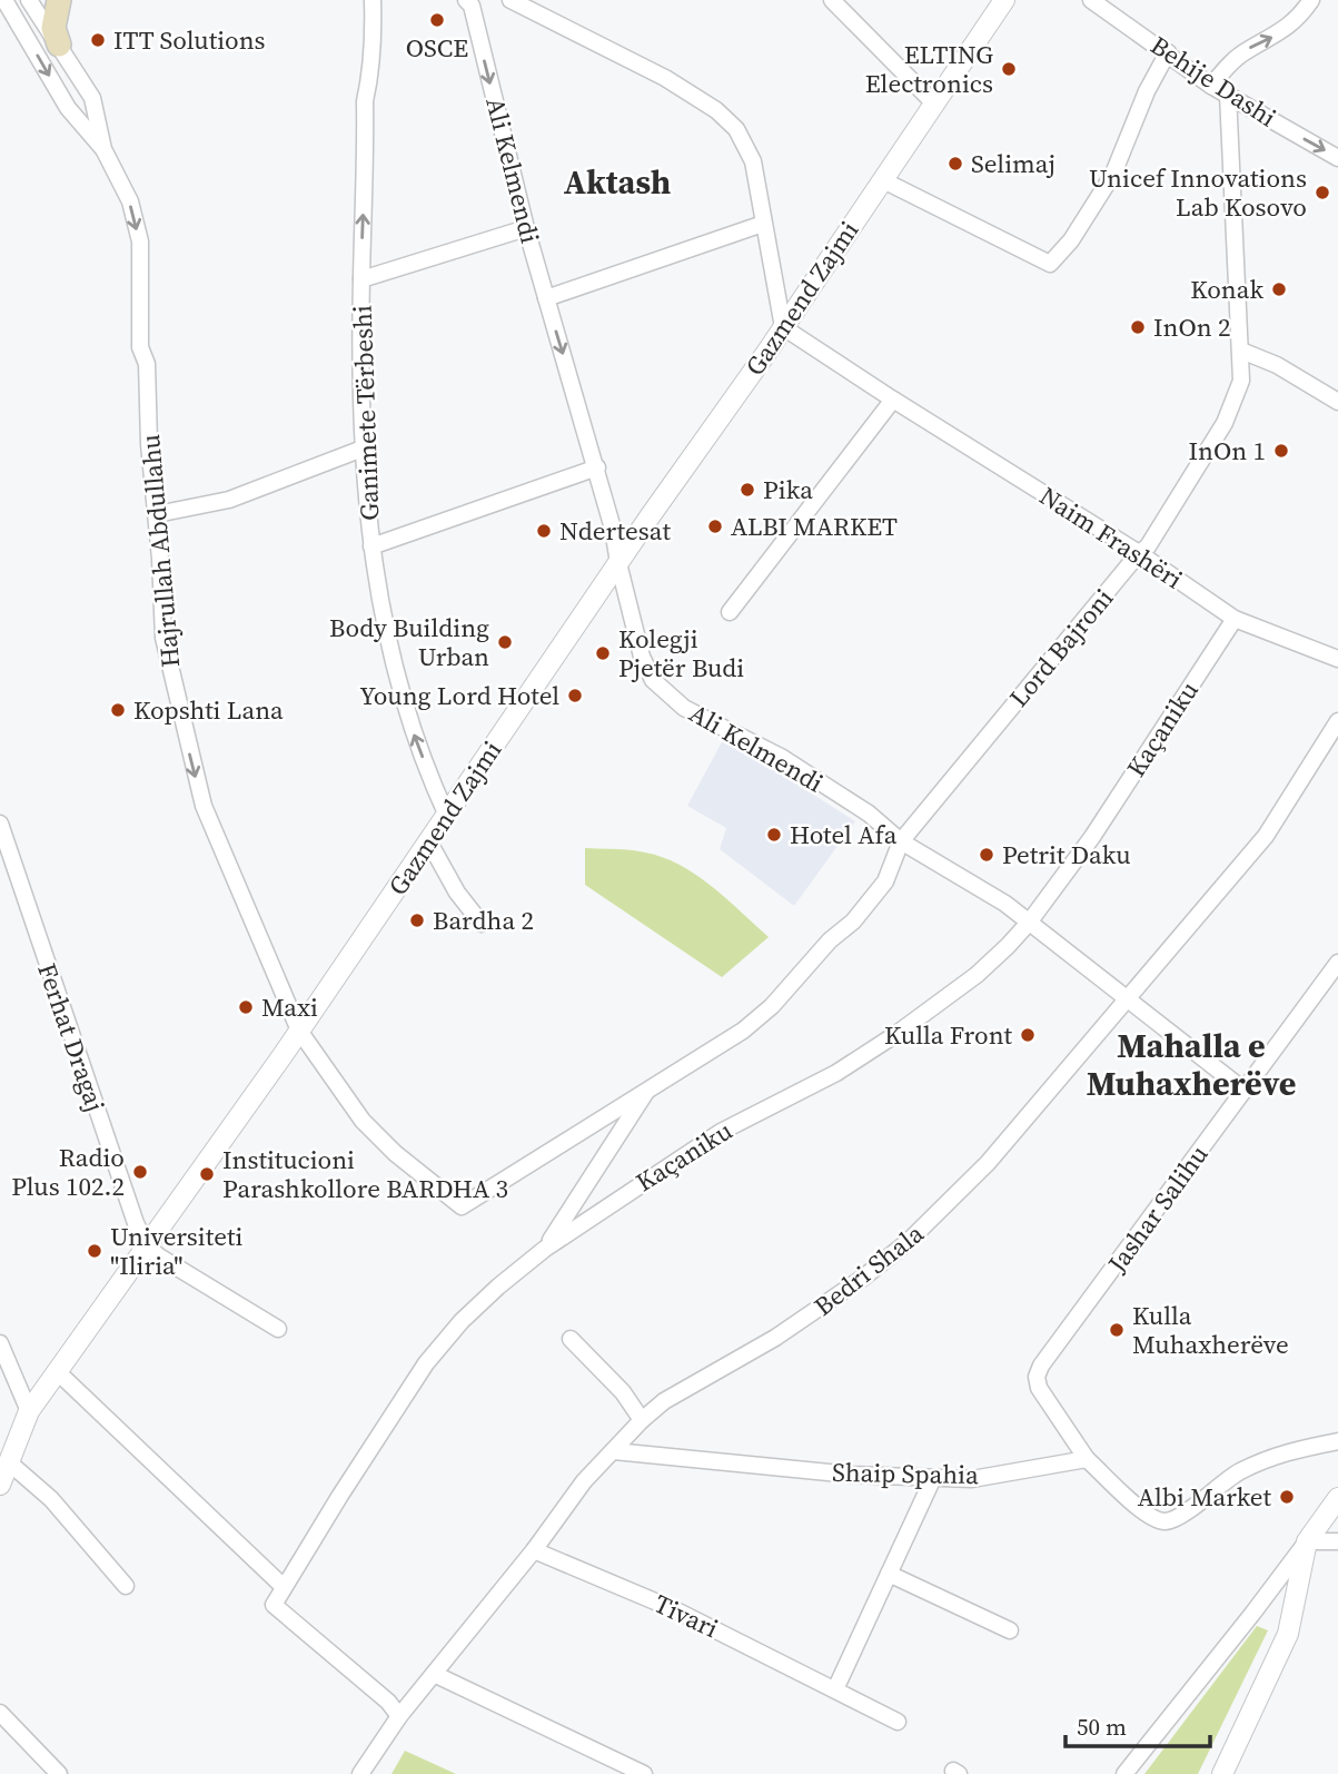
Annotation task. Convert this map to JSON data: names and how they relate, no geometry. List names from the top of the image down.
{
  "streets": {
    "street": [
      "Behije Dashi",
      "Ali Kelmendi",
      "Gazmend Zajmi",
      "Ganimete Tërbeshi",
      "Naim Frashëri",
      "Hajrullah Abdullahu",
      "Lord Bajroni",
      "Kaçaniku",
      "Ferhat Dragaj",
      "Jashar Salihu",
      "Bedri Shala",
      "Shaip Spahia",
      "Tivari"
    ]
  },
  "crossings": [
    ["Behije Dashi", "Lord Bajroni"],
    ["Ali Kelmendi", "Gazmend Zajmi"],
    ["Ali Kelmendi", "Lord Bajroni"],
    ["Ali Kelmendi", "Kaçaniku"],
    ["Ali Kelmendi", "Jashar Salihu"],
    ["Ali Kelmendi", "Bedri Shala"],
    ["Gazmend Zajmi", "Ganimete Tërbeshi"],
    ["Gazmend Zajmi", "Naim Frashëri"],
    ["Gazmend Zajmi", "Hajrullah Abdullahu"],
    ["Gazmend Zajmi", "Lord Bajroni"],
    ["Gazmend Zajmi", "Ferhat Dragaj"],
    ["Naim Frashëri", "Lord Bajroni"],
    ["Naim Frashëri", "Kaçaniku"],
    ["Hajrullah Abdullahu", "Lord Bajroni"],
    ["Lord Bajroni", "Kaçaniku"],
    ["Jashar Salihu", "Shaip Spahia"],
    ["Bedri Shala", "Shaip Spahia"],
    ["Bedri Shala", "Tivari"]
  ],
  "one_way": ["Behije Dashi", "Ganimete Tërbeshi", "Hajrullah Abdullahu"],
  "districts": ["Aktash", "Mahalla e Muhaxherëve"],
  "places": [
    "OSCE",
    "ITT Solutions",
    "ELTING Electronics",
    "Selimaj",
    "Unicef Innovations Lab Kosovo",
    "Konak",
    "InOn 2",
    "InOn 1",
    "Pika",
    "ALBI MARKET",
    "Ndertesat",
    "Body Building Urban",
    "Kolegji Pjetër Budi",
    "Young Lord Hotel",
    "Kopshti Lana",
    "Hotel Afa",
    "Petrit Daku",
    "Bardha 2",
    "Maxi",
    "Kulla Front",
    "Radio Plus 102.2",
    "Institucioni Parashkollore BARDHA 3",
    "Universiteti \"Iliria\"",
    "Kulla Muhaxherëve",
    "Albi Market"
  ],
  "scale_bar": "50 m"
}
